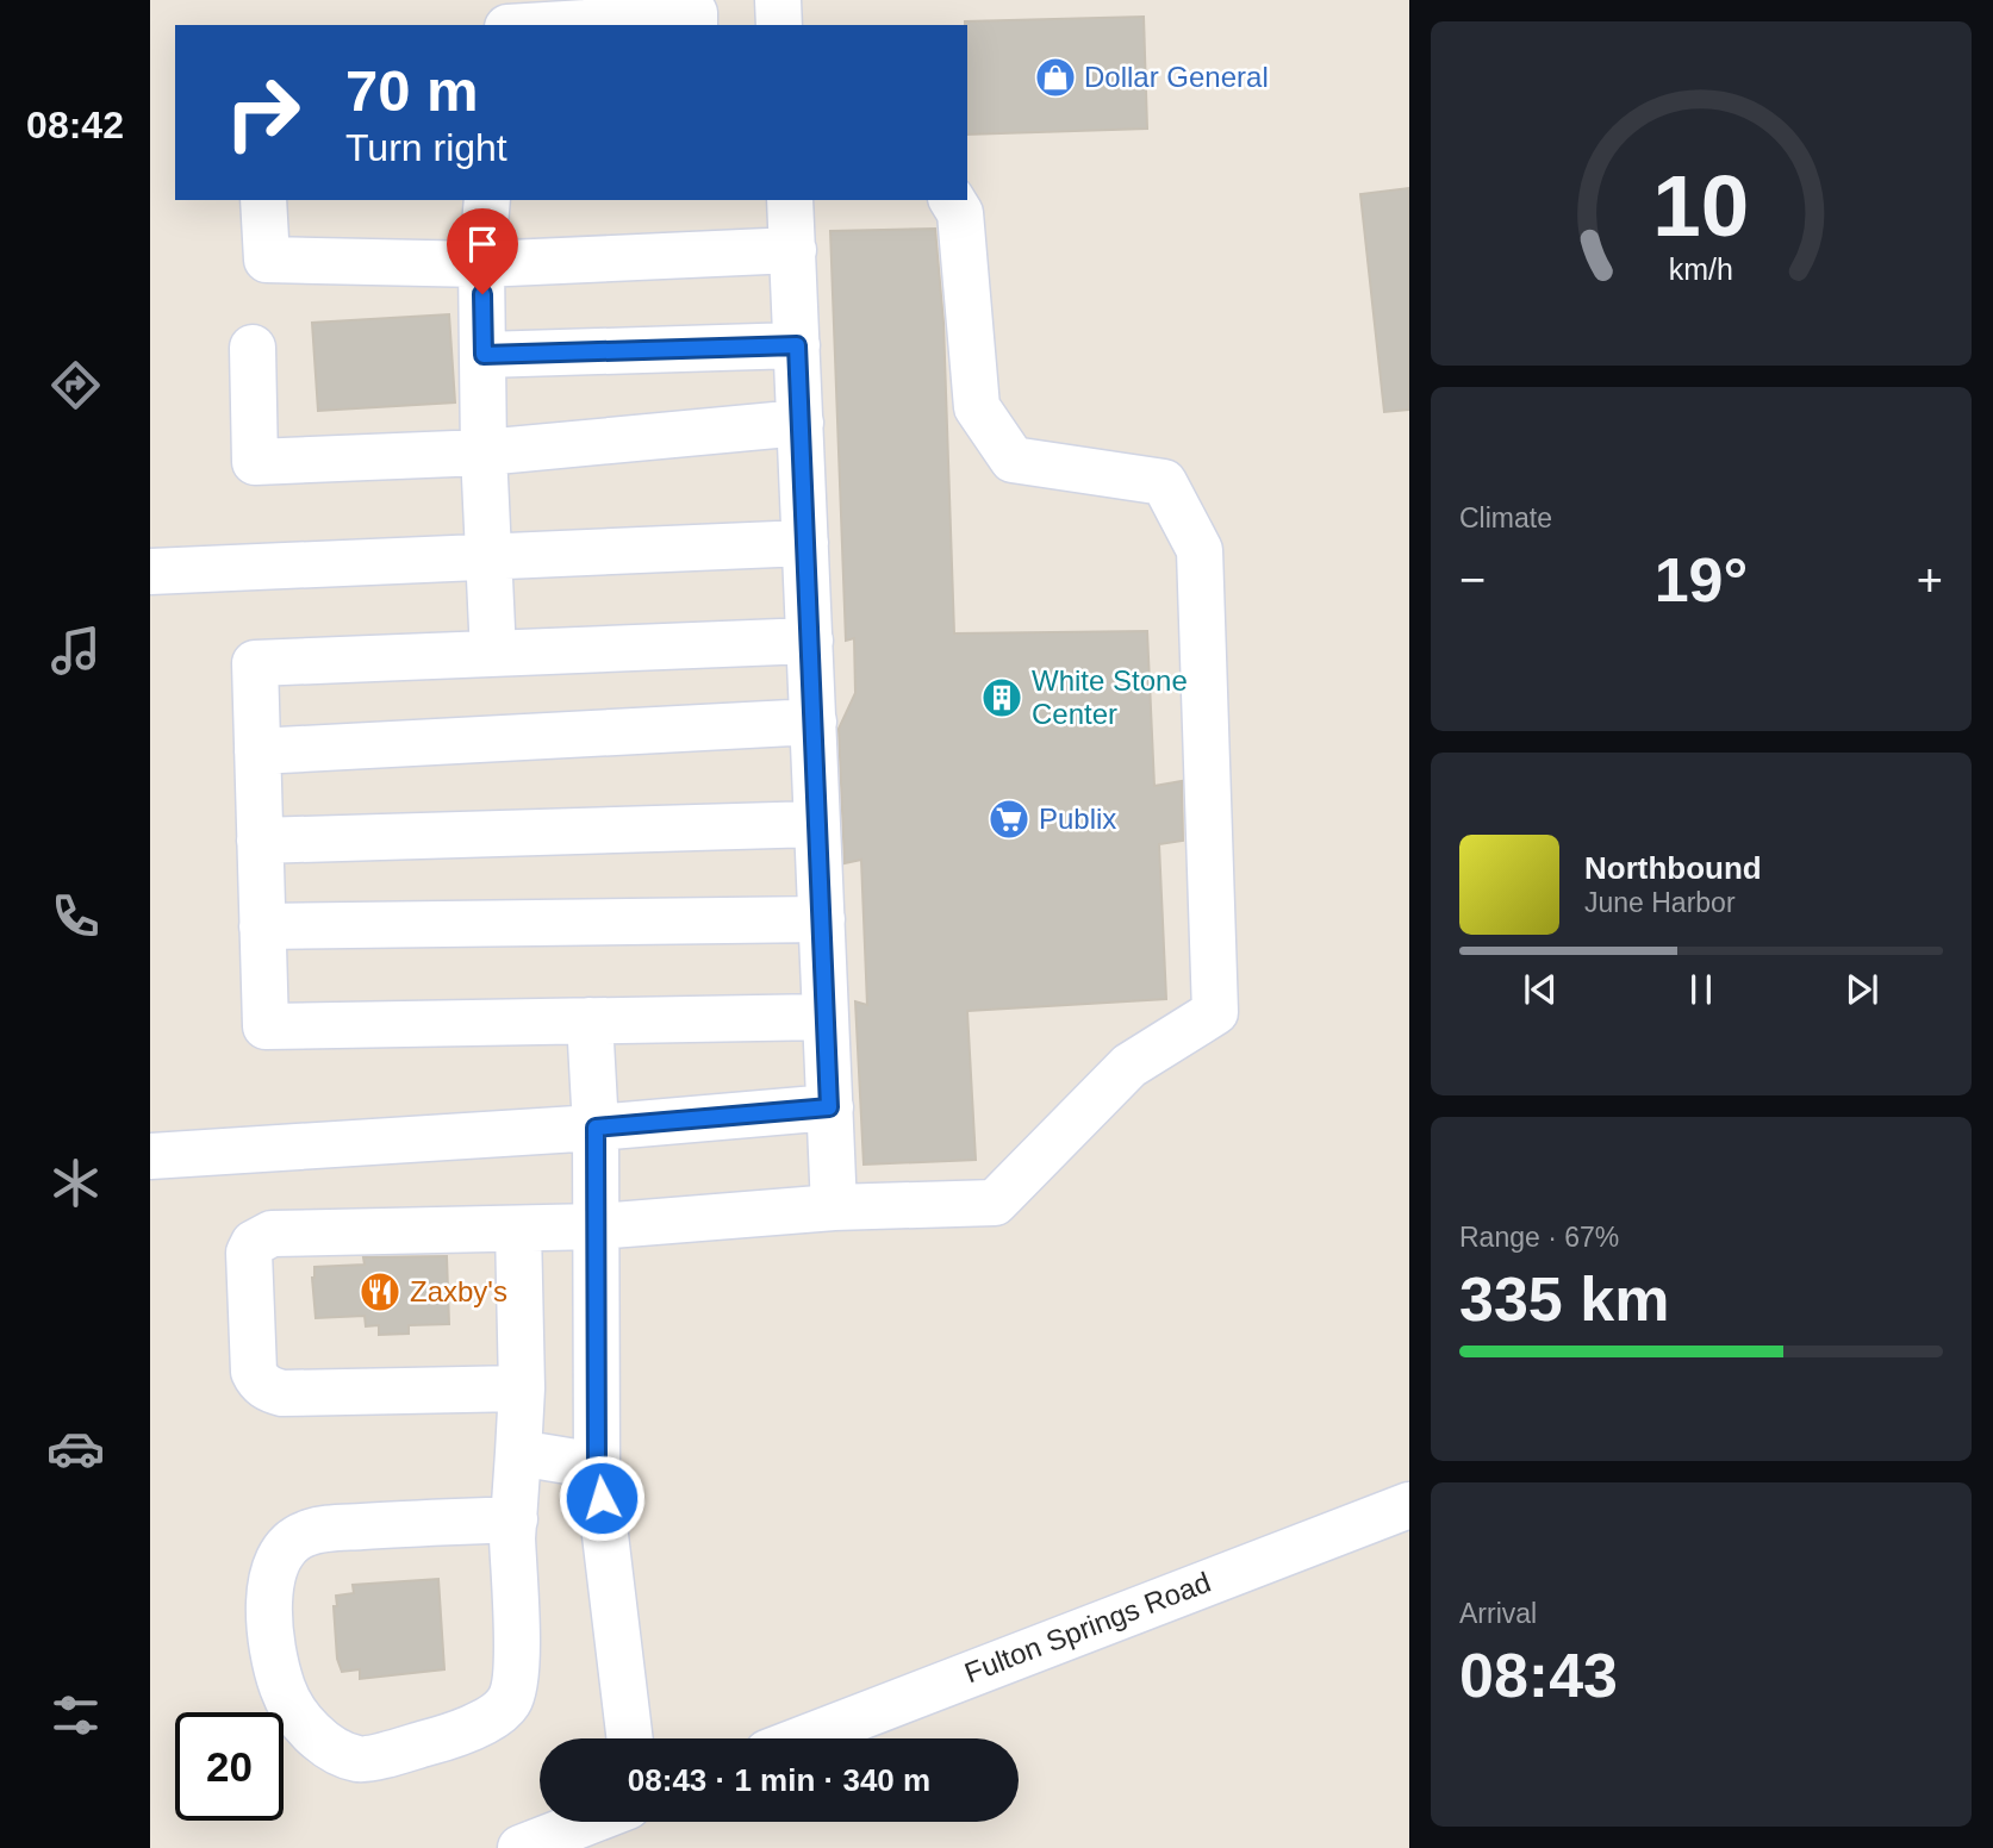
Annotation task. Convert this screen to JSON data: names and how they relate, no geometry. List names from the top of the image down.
{
  "streets": {
    "street": ["Fulton Springs Road"]
  },
  "places": {
    "shop": ["Dollar General"],
    "building": ["White Stone Center"],
    "supermarket": ["Publix"],
    "restaurant": ["Zaxby's"]
  },
  "page": {
    "tabs": "08:42",
    "turn": ["70 m", "Turn right"],
    "tile": [
      "Climate",
      ["Range · 67%", "335 km"],
      ["Arrival", "08:43"]
    ],
    "heat": ["−", "19°", "+"],
    "song": ["Northbound", "June Harbor"],
    "limit": "20",
    "trip": "08:43 · 1 min · 340 m",
    "gauge": ["10", "km/h"]
  }
}
